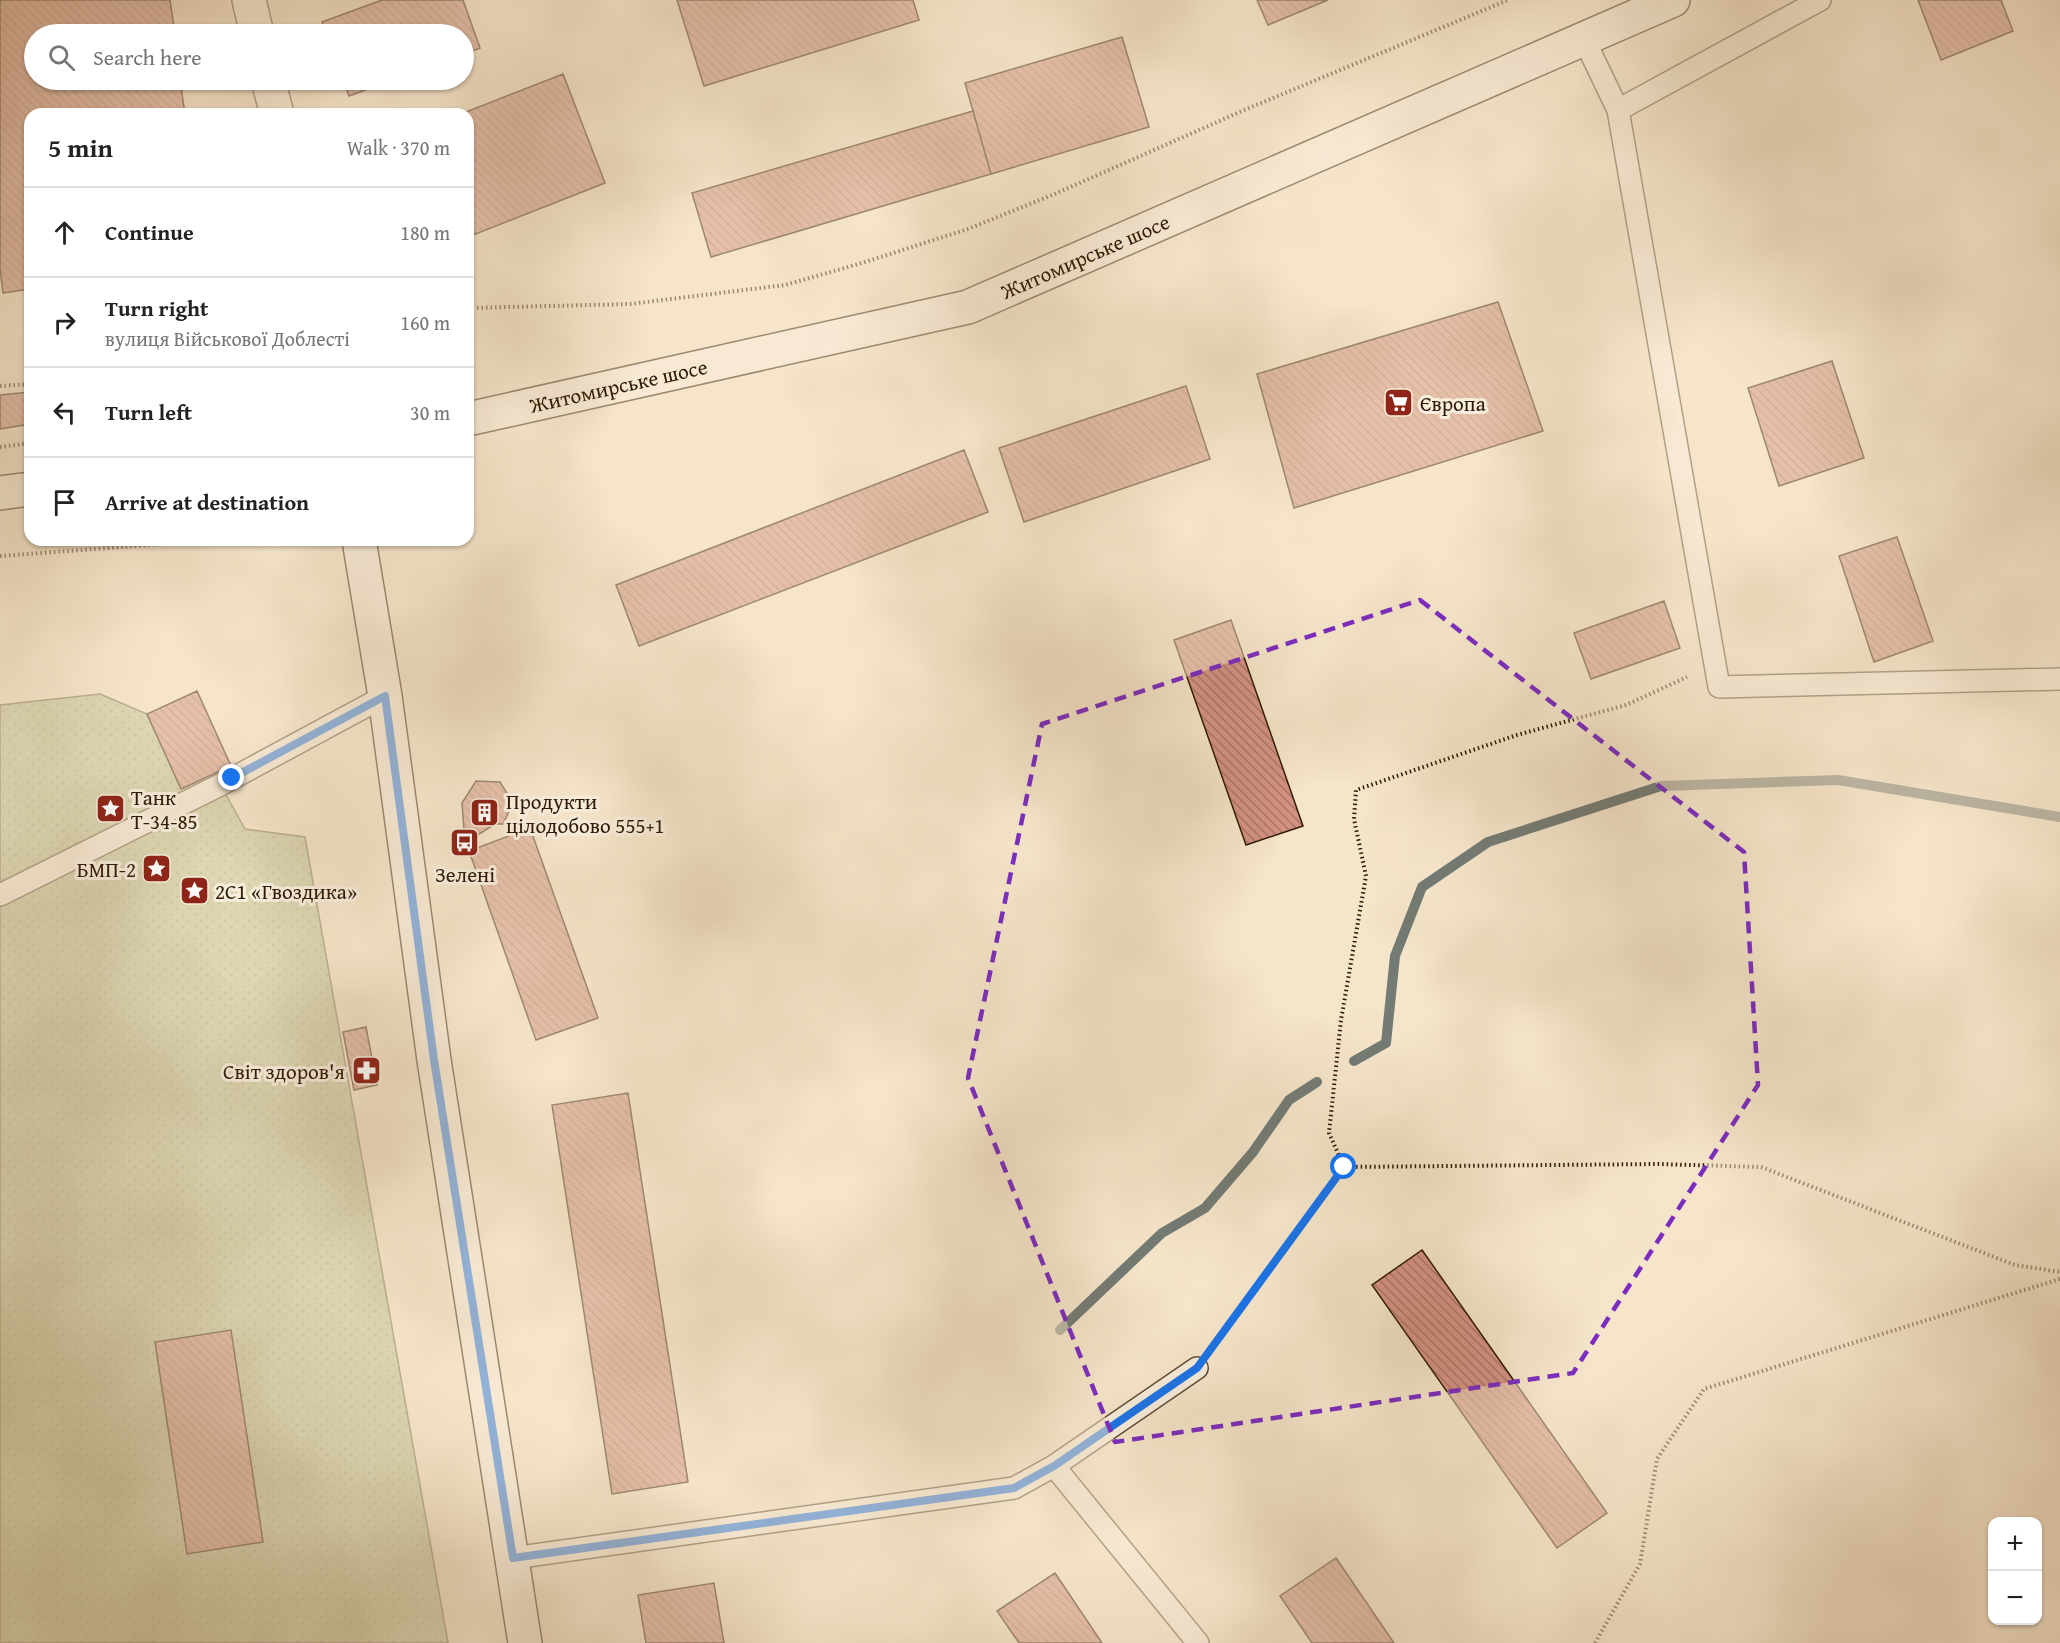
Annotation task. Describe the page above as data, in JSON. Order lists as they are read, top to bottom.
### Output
{
  "streets": {
    "main road": ["Житомирське шосе"]
  },
  "places": {
    "supermarket": ["Європа"],
    "place": ["Танк Т-34-85", "БМП-2", "2С1 «Гвоздика»"],
    "building": ["Продукти цілодобово 555+1"],
    "bus stop": ["Зелені"],
    "pharmacy": ["Світ здоров'я"]
  },
  "page": {
    "search": "Search here",
    "heading": ["5 min", "Walk · 370 m"],
    "list": [
      ["Continue", "180 m"],
      ["Turn right", "вулиця Військової Доблесті", "160 m"],
      ["Turn left", "30 m"],
      "Arrive at destination"
    ],
    "map_buttons": ["+", "−"]
  }
}
